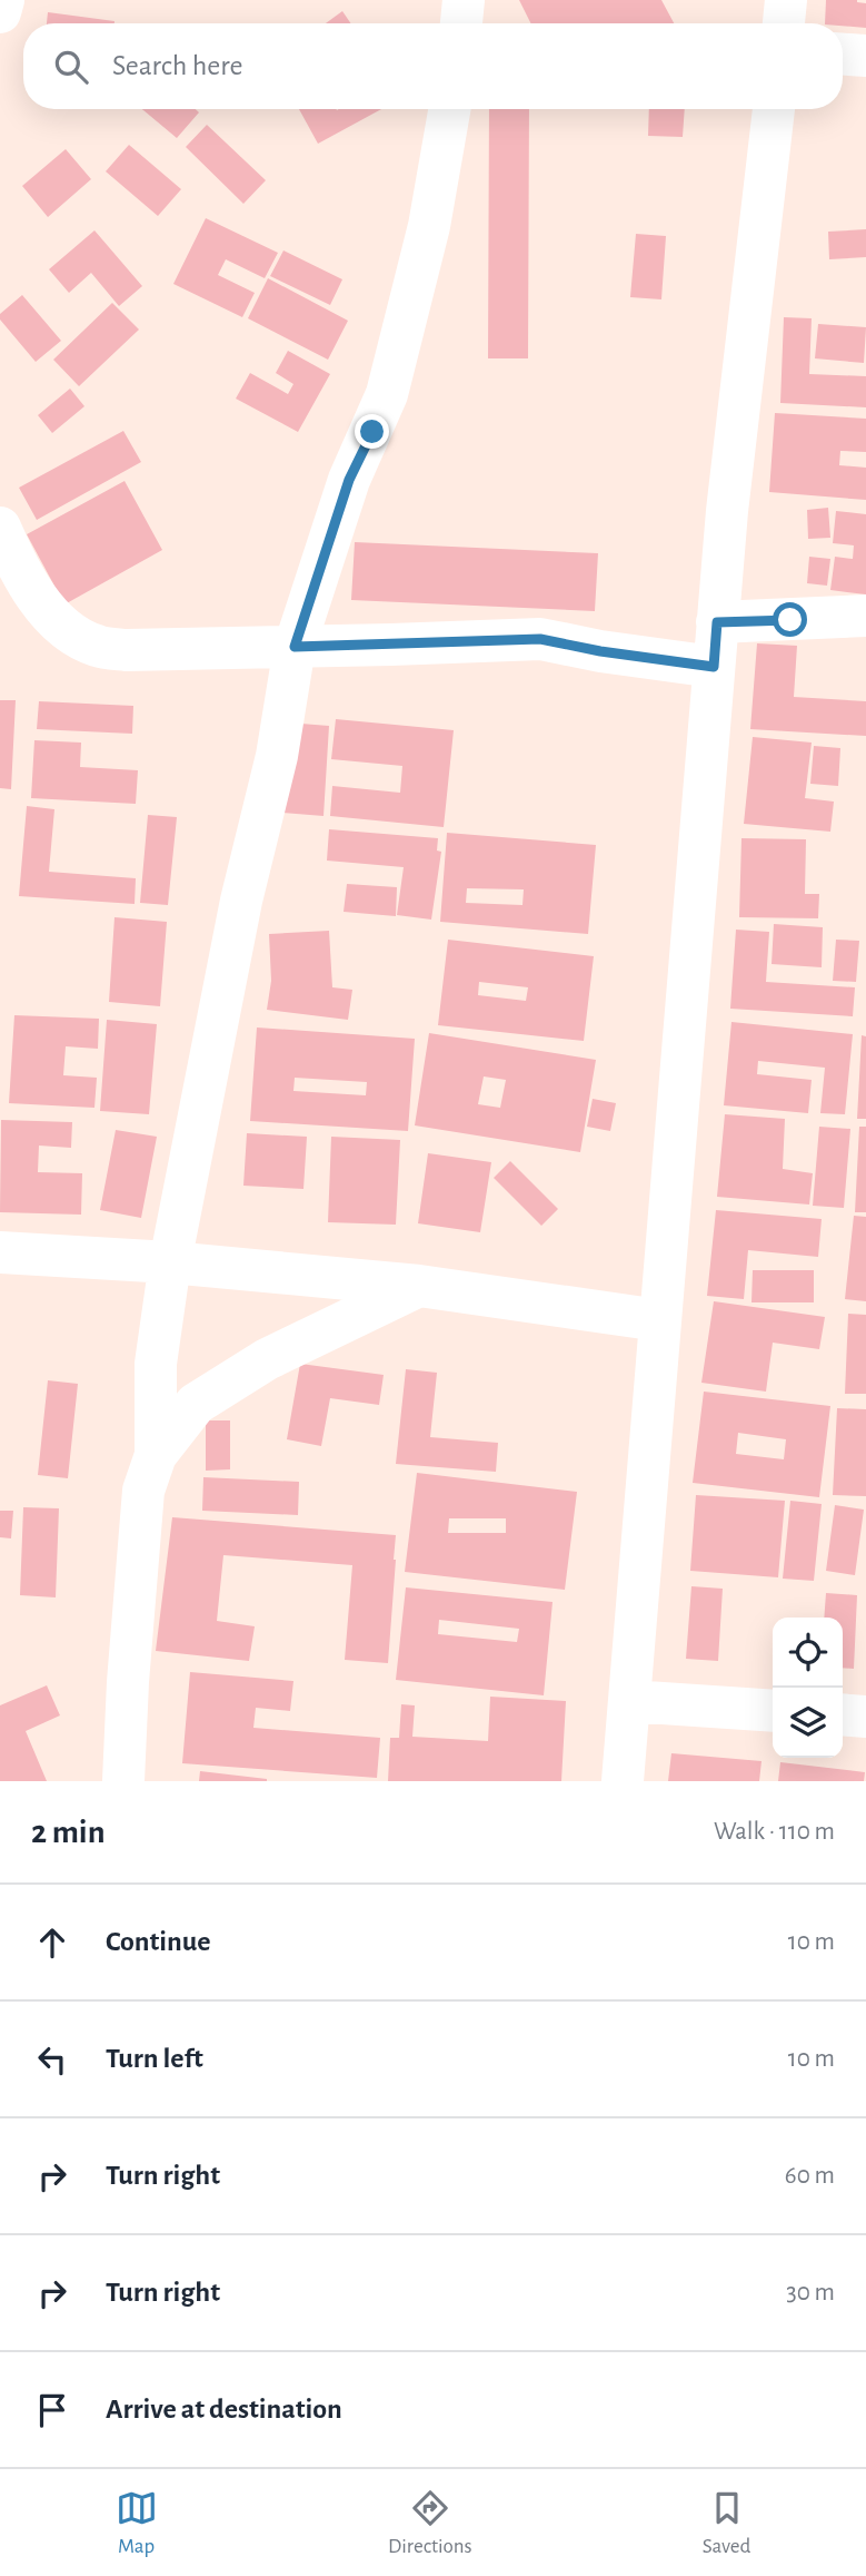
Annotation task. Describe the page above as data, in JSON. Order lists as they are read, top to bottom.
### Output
{
  "page": {
    "search": "Search here",
    "heading": ["2 min", "Walk · 110 m"],
    "list": [
      ["Continue", "10 m"],
      ["Turn left", "10 m"],
      ["Turn right", "60 m"],
      ["Turn right", "30 m"],
      "Arrive at destination"
    ],
    "nav": ["Map", "Directions", "Saved"]
  }
}
